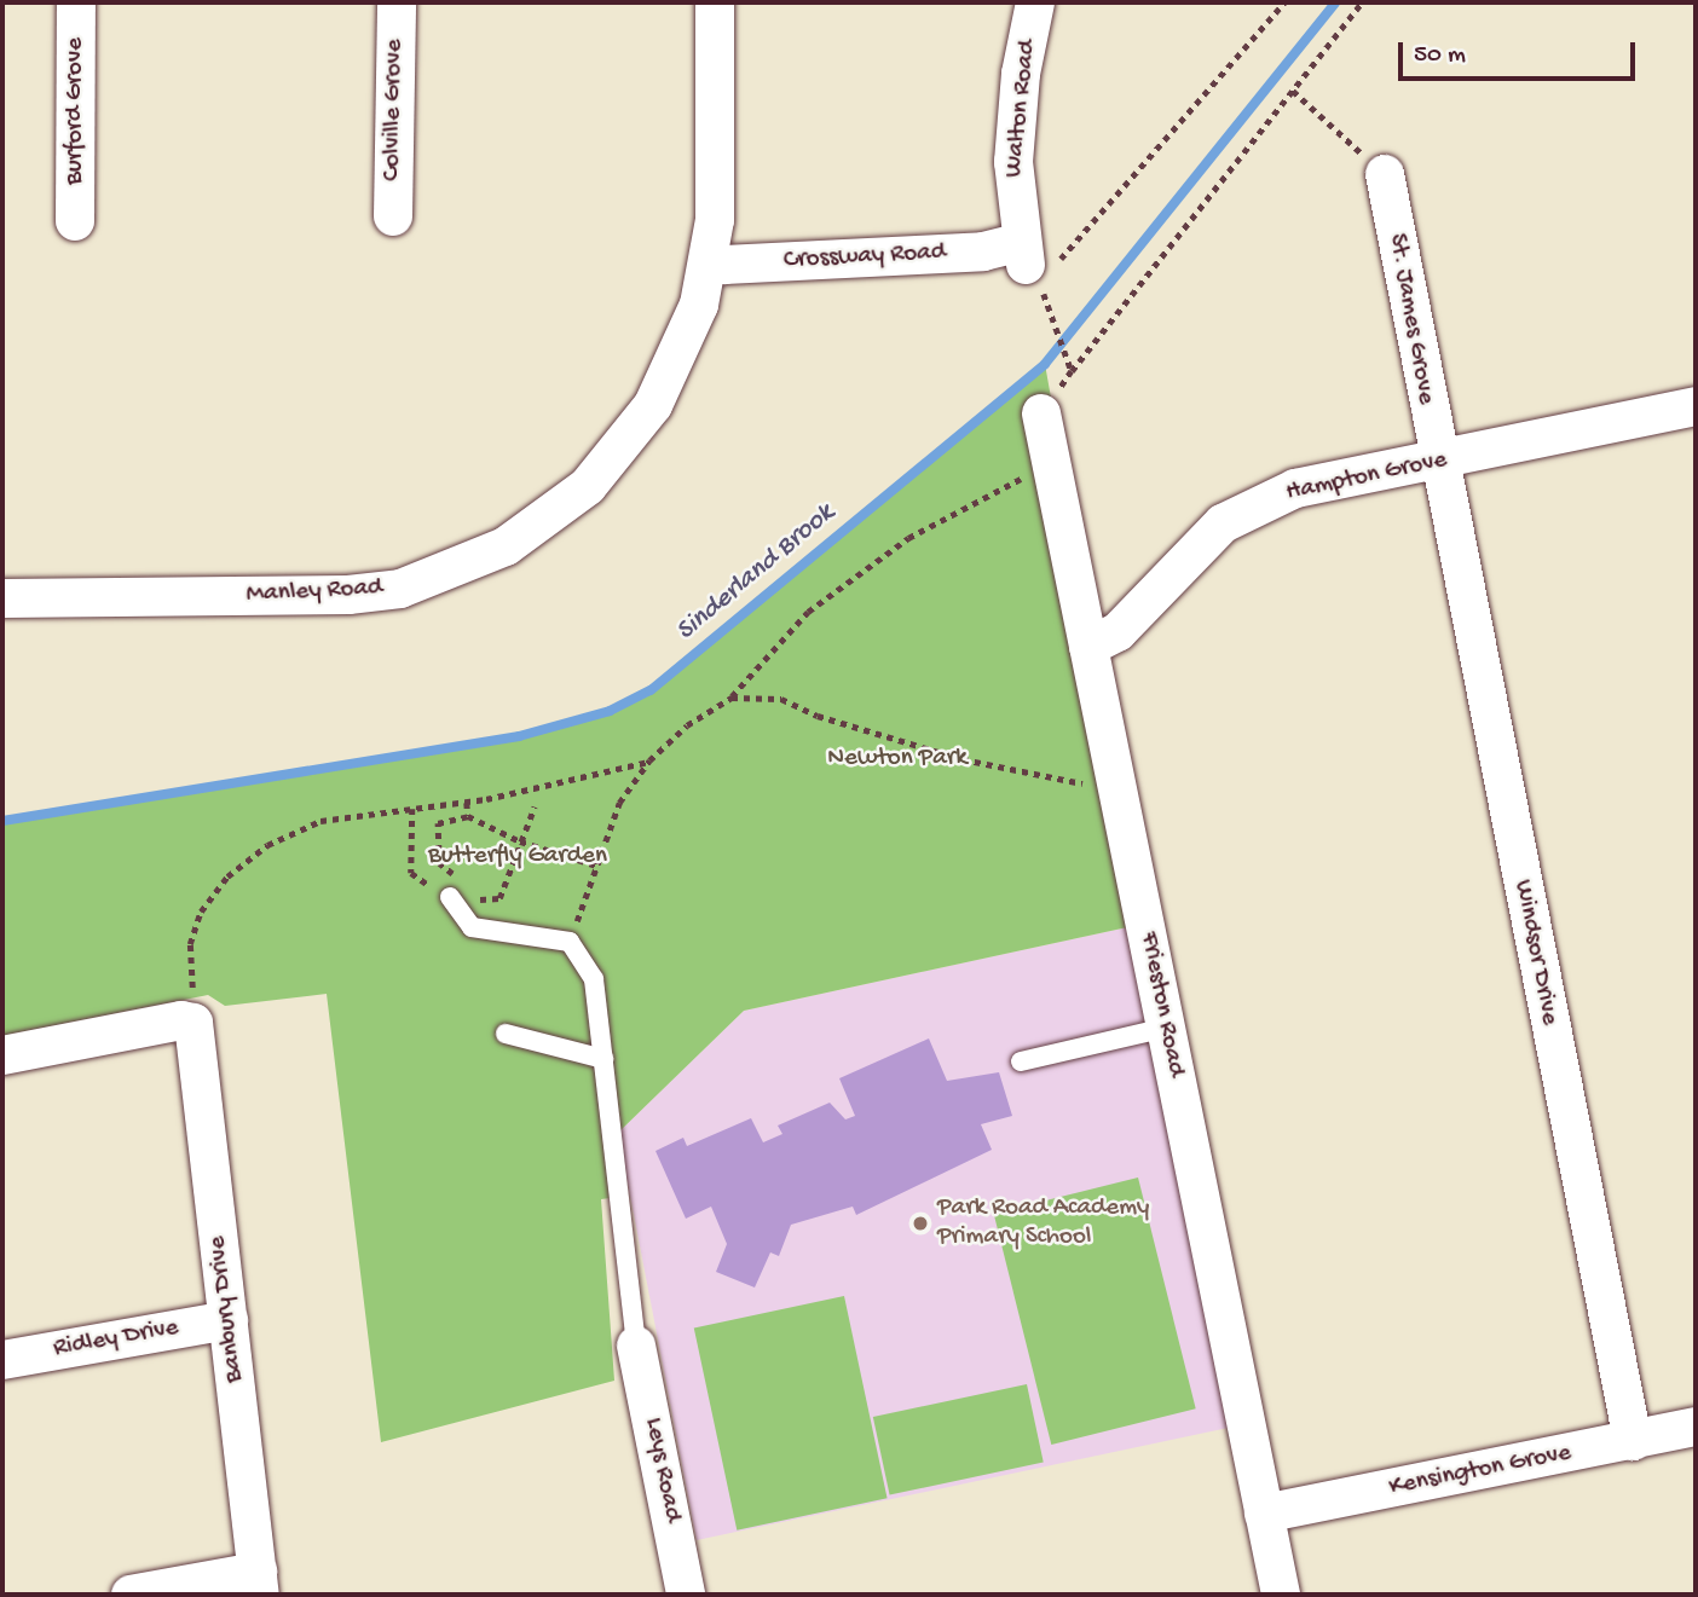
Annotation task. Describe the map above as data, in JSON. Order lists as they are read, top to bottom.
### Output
{
  "streets": {
    "street": [
      "Walton Road",
      "Colville Grove",
      "Burford Grove",
      "Crossway Road",
      "St. James Grove",
      "Hampton Grove",
      "Manley Road",
      "Windsor Drive",
      "Frieston Road",
      "Banbury Drive",
      "Ridley Drive",
      "Leys Road",
      "Kensington Grove"
    ]
  },
  "crossings": [
    ["Walton Road", "Crossway Road"],
    ["Crossway Road", "Manley Road"],
    ["St. James Grove", "Hampton Grove"],
    ["St. James Grove", "Windsor Drive"],
    ["Hampton Grove", "Windsor Drive"],
    ["Hampton Grove", "Frieston Road"],
    ["Windsor Drive", "Kensington Grove"],
    ["Frieston Road", "Kensington Grove"],
    ["Banbury Drive", "Ridley Drive"]
  ],
  "water": ["Sinderland Brook"],
  "parks": ["Newton Park", "Butterfly Garden"],
  "places": ["Park Road Academy Primary School"],
  "scale_bar": "50 m"
}
